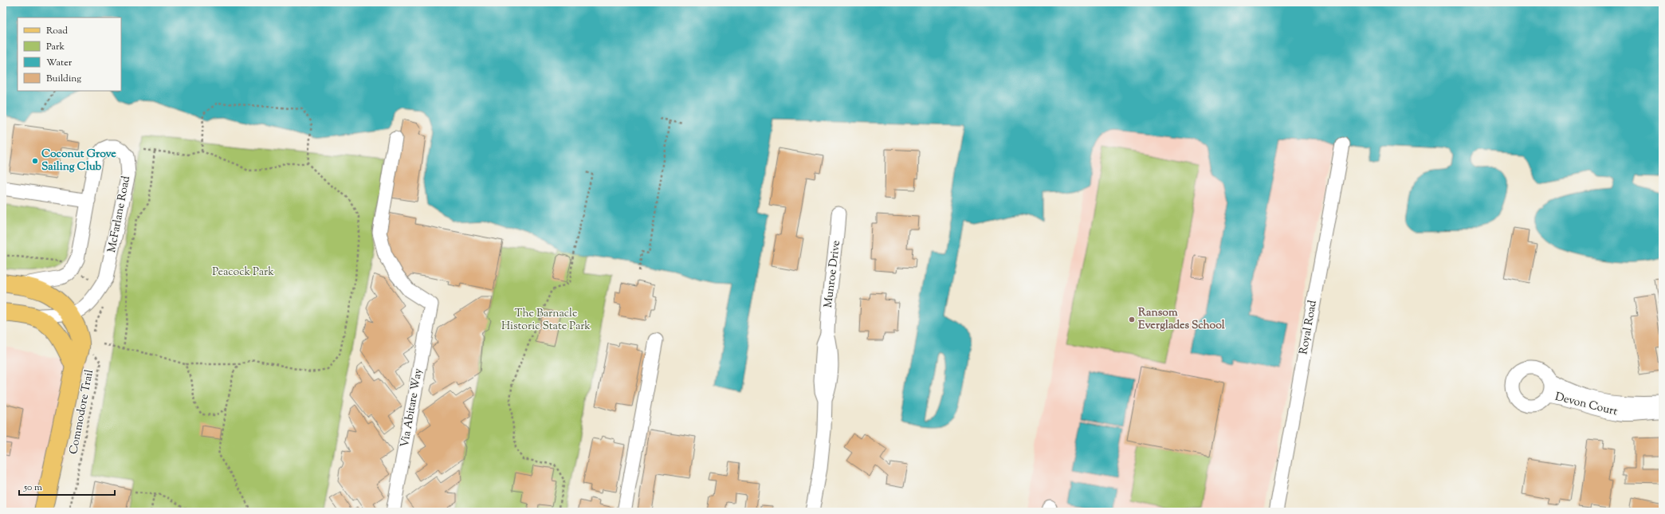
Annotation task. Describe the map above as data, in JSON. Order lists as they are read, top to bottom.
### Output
{
  "streets": {
    "street": [
      "McFarlane Road",
      "Munroe Drive",
      "Royal Road",
      "Devon Court",
      "Via Abitare Way"
    ],
    "path": ["Commodore Trail"]
  },
  "parks": ["Peacock Park", "The Barnacle Historic State Park"],
  "places": ["Coconut Grove Sailing Club", "Ransom Everglades School"],
  "legend": [
    "Road",
    "Park",
    "Water",
    "Building"
  ],
  "scale_bar": "50 m"
}
